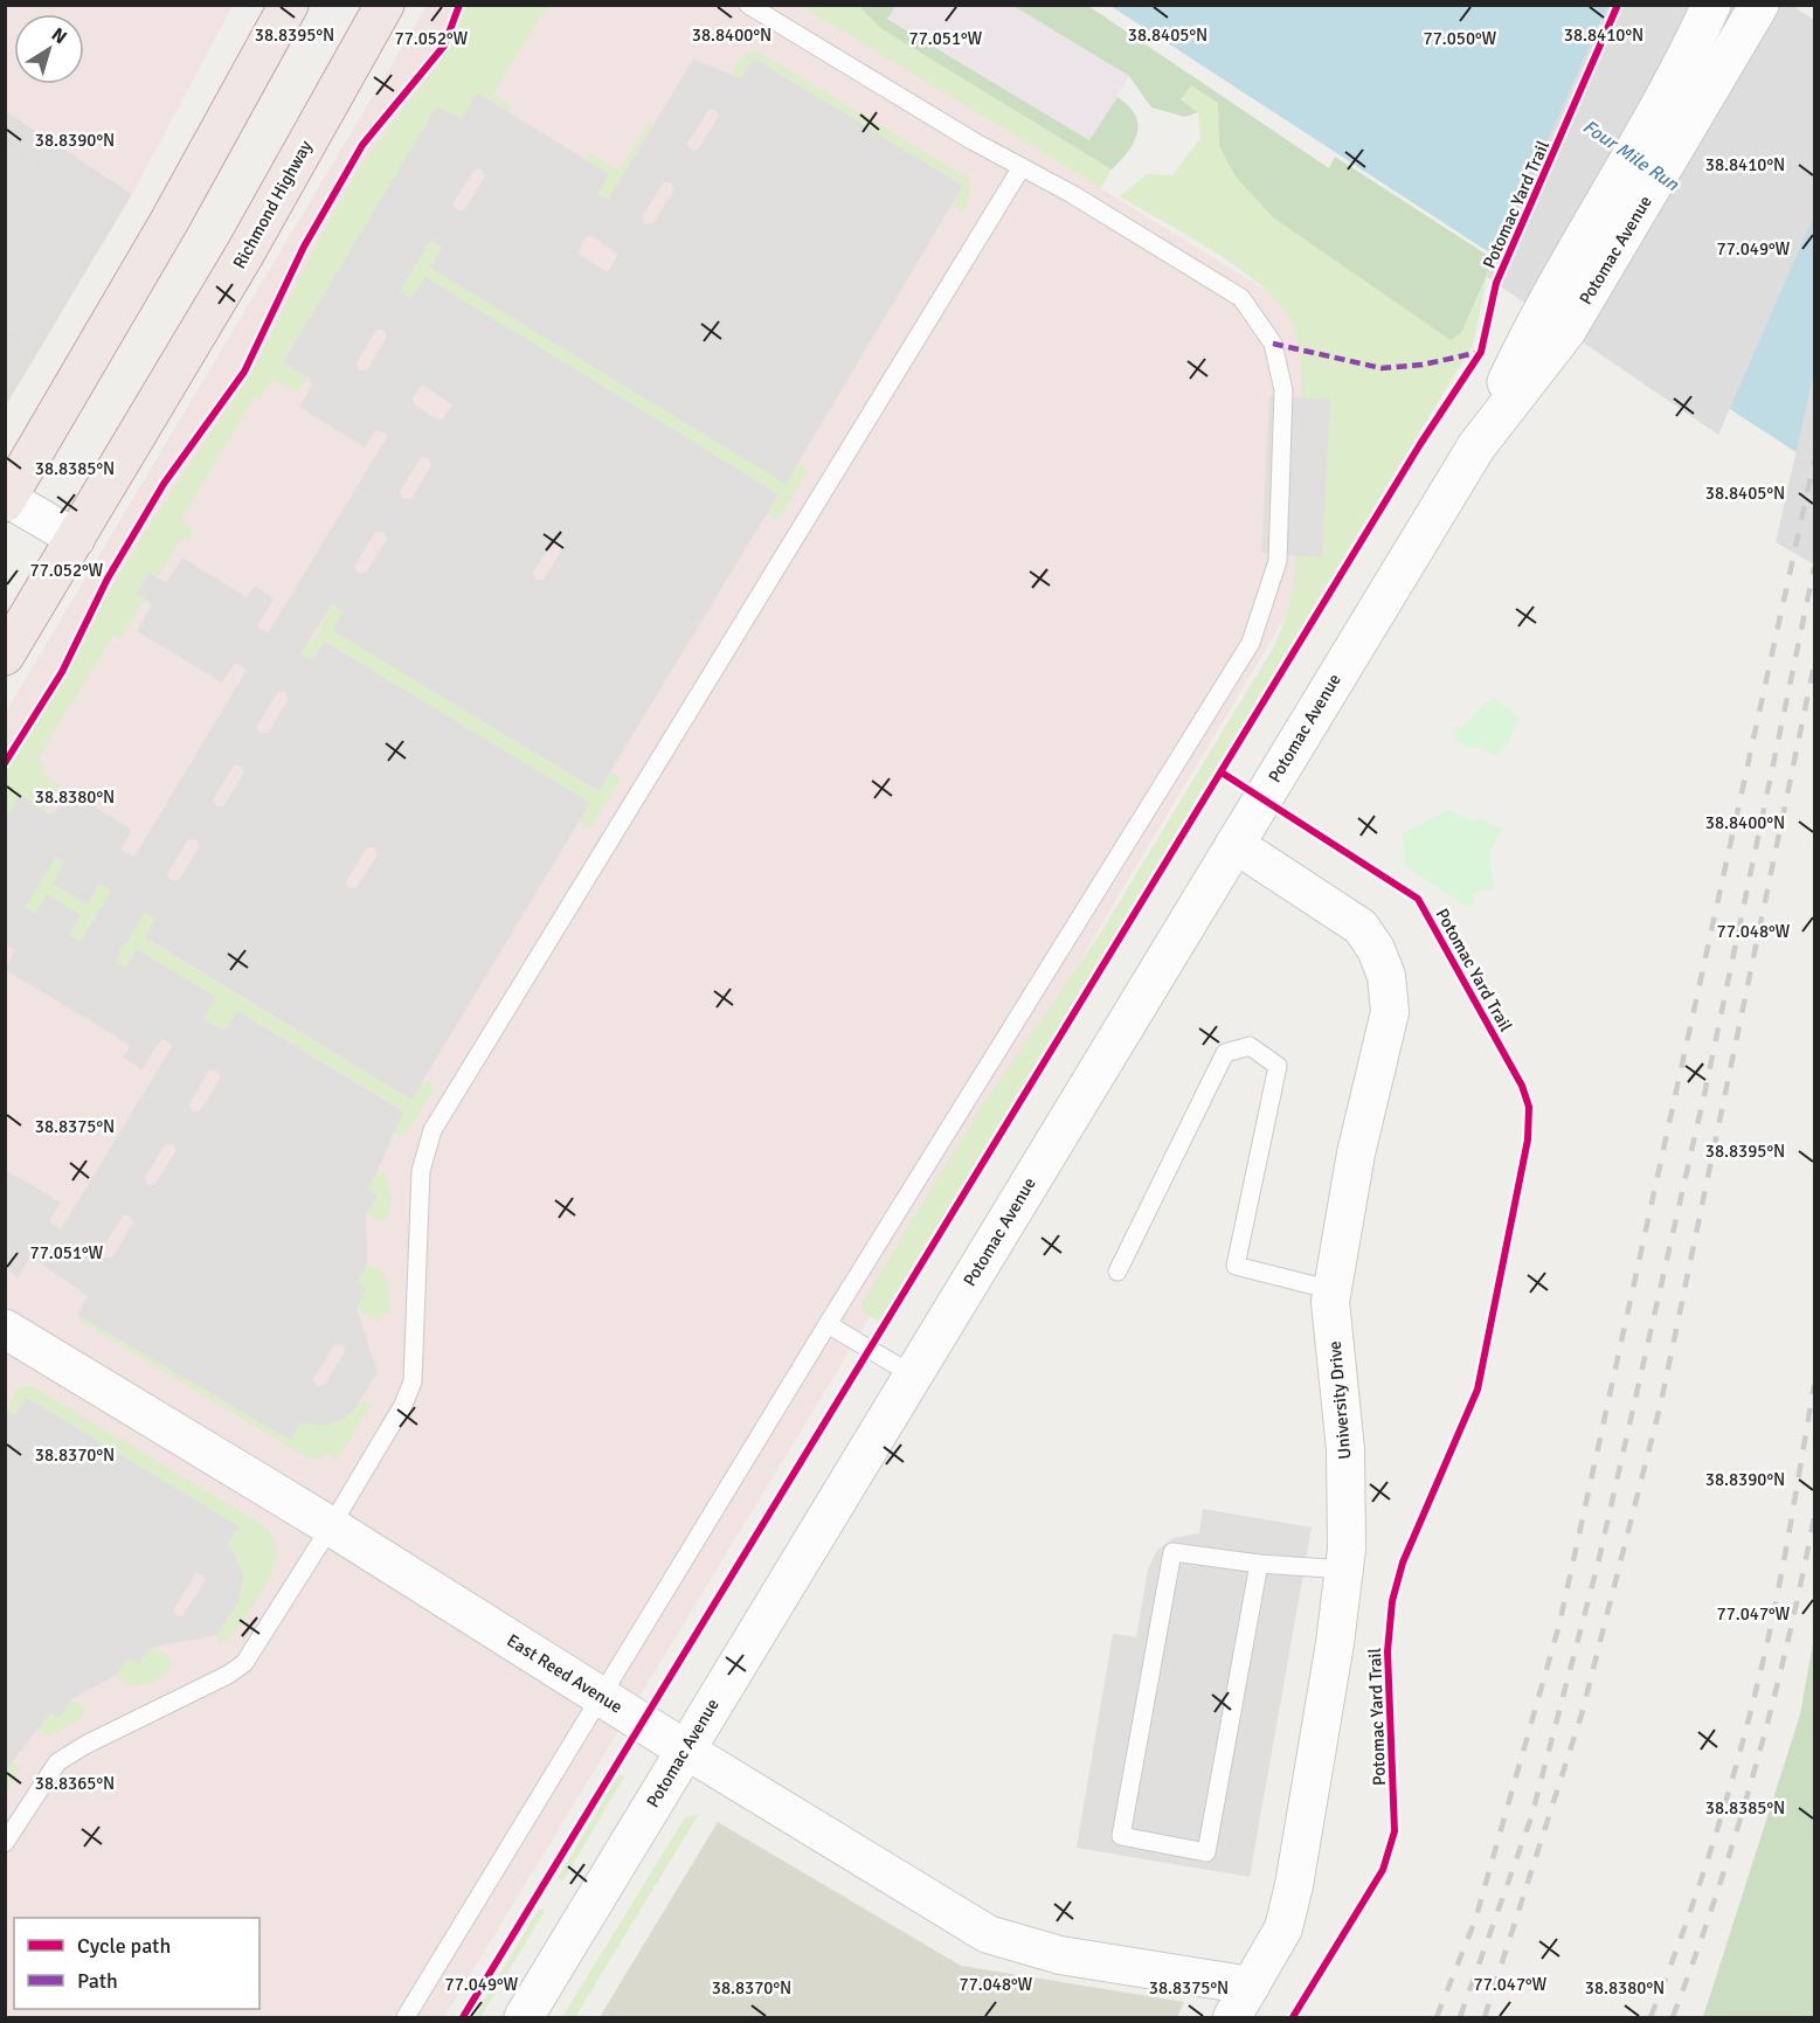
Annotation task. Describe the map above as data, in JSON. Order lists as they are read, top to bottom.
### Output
{
  "streets": {
    "highway": ["Richmond Highway"],
    "street": ["Potomac Avenue", "University Drive", "East Reed Avenue"],
    "cycle path": ["Potomac Yard Trail"]
  },
  "crossings": [
    ["Potomac Avenue", "University Drive"],
    ["Potomac Avenue", "East Reed Avenue"],
    ["University Drive", "East Reed Avenue"]
  ],
  "water": ["Four Mile Run"],
  "legend": ["Cycle path", "Path"],
  "north": "top right",
  "coordinates": [
    "38.8395°N",
    "38.8400°N",
    "38.8405°N",
    "38.8410°N",
    "77.052°W",
    "77.051°W",
    "77.050°W",
    "38.8390°N",
    "77.049°W",
    "38.8385°N",
    "38.8380°N",
    "77.048°W",
    "38.8375°N",
    "38.8370°N",
    "77.047°W",
    "38.8365°N"
  ]
}
